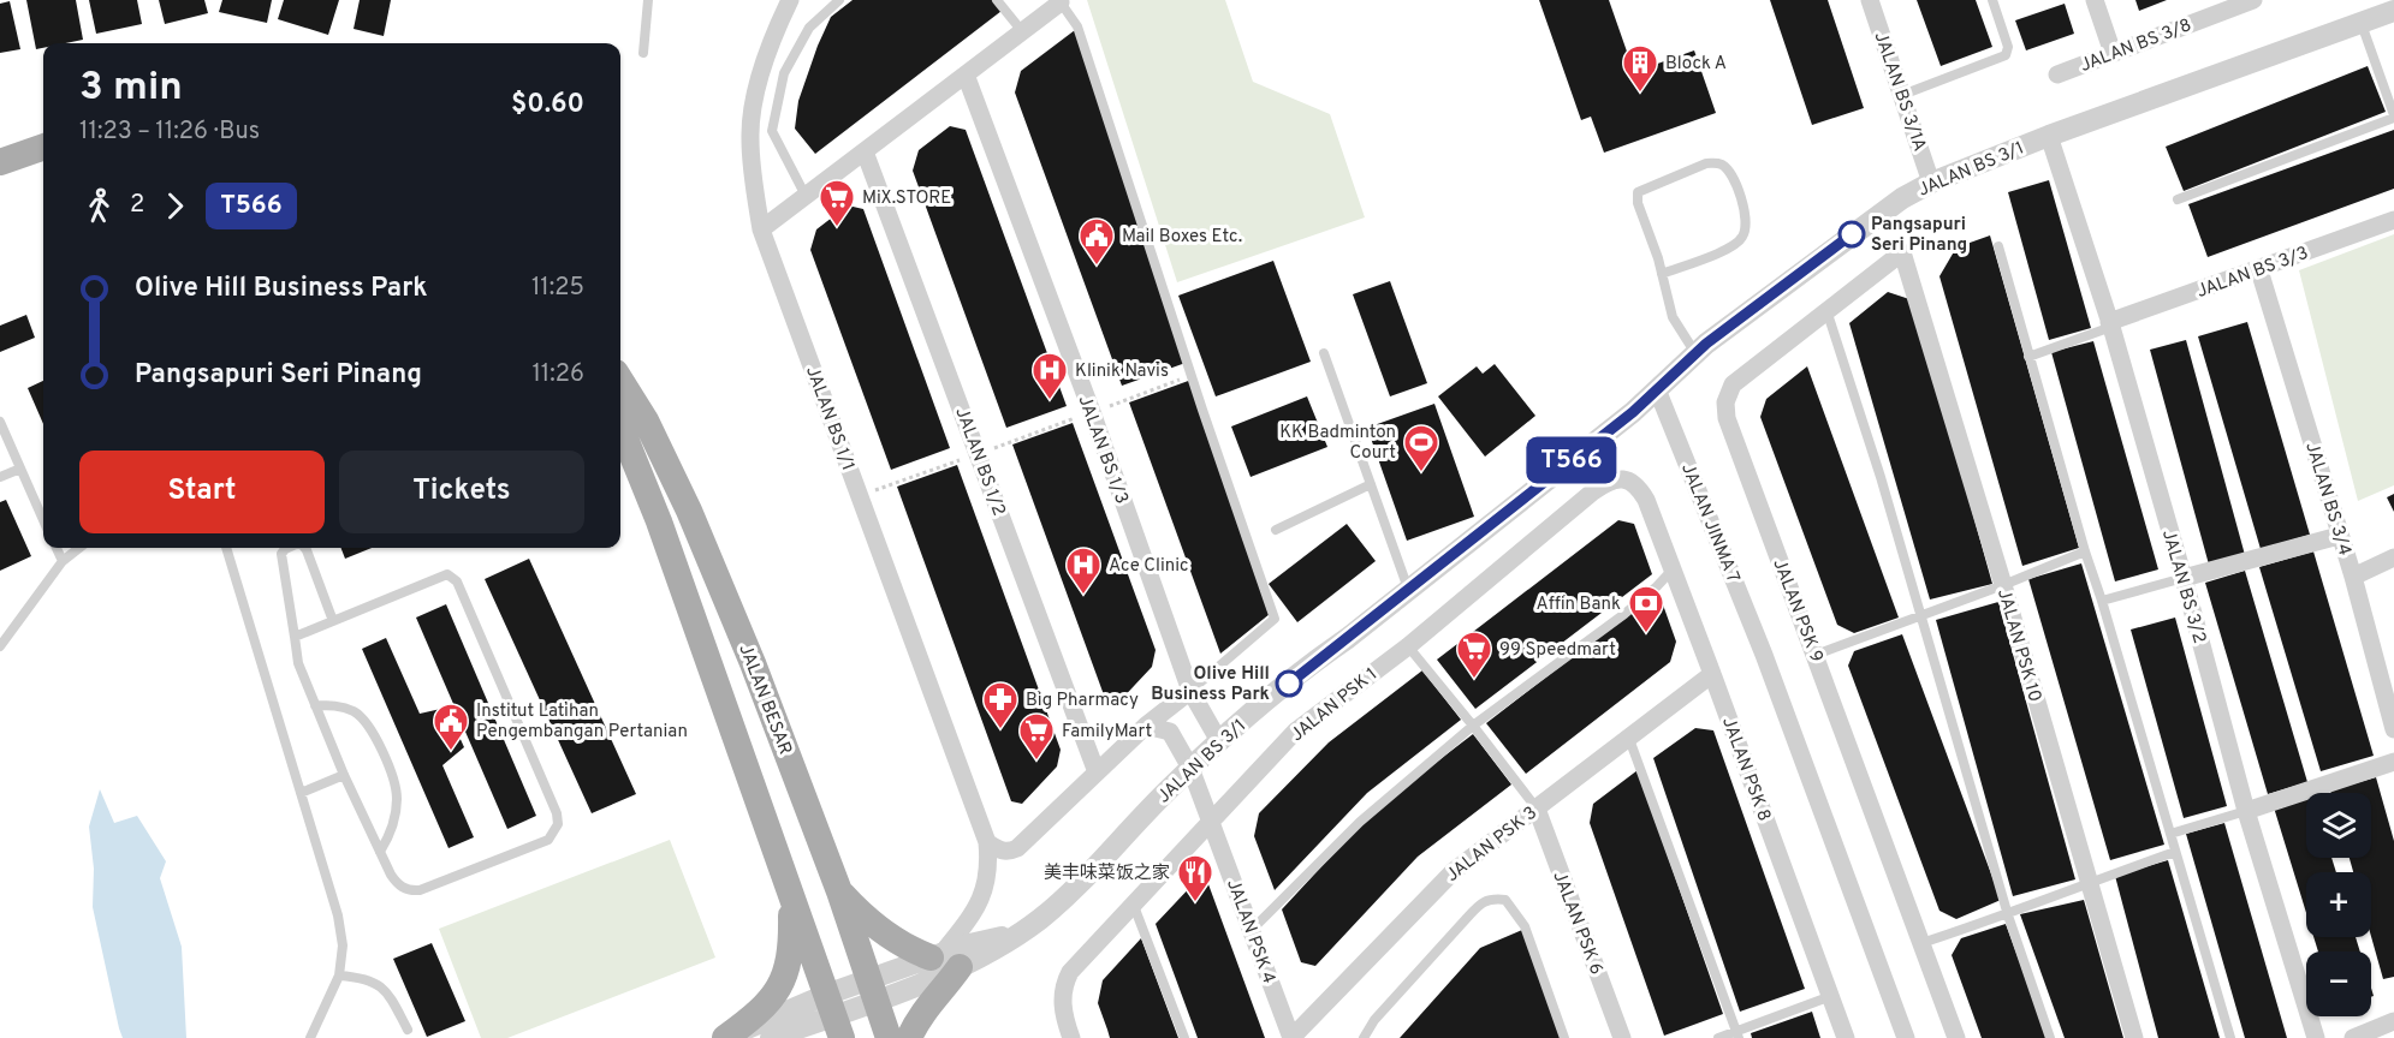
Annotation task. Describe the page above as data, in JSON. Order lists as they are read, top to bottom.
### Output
{
  "streets": {
    "main road": ["JALAN BESAR"],
    "street": [
      "JALAN BS 3/8",
      "JALAN BS 3/1A",
      "JALAN BS 3/1",
      "JALAN BS 3/3",
      "JALAN BS 1/1",
      "JALAN BS 1/3",
      "JALAN BS 1/2",
      "JALAN BS 3/4",
      "JALAN JINMA 7",
      "JALAN BS 3/2",
      "JALAN PSK 9",
      "JALAN PSK 10",
      "JALAN PSK 1",
      "JALAN PSK 8",
      "JALAN PSK 3",
      "JALAN PSK 6",
      "JALAN PSK 4"
    ]
  },
  "crossings": [
    ["JALAN BS 3/1A", "JALAN BS 3/1"],
    ["JALAN BS 3/1", "JALAN BS 1/1"],
    ["JALAN BS 3/1", "JALAN BS 1/3"],
    ["JALAN BS 3/1", "JALAN JINMA 7"],
    ["JALAN BS 3/1", "JALAN BS 3/2"],
    ["JALAN BS 3/1", "JALAN BESAR"],
    ["JALAN BS 3/1", "JALAN PSK 4"],
    ["JALAN BS 3/3", "JALAN BS 3/4"],
    ["JALAN BS 3/3", "JALAN BS 3/2"],
    ["JALAN PSK 9", "JALAN PSK 10"],
    ["JALAN PSK 1", "JALAN PSK 8"],
    ["JALAN PSK 1", "JALAN PSK 4"],
    ["JALAN PSK 8", "JALAN PSK 3"],
    ["JALAN PSK 3", "JALAN PSK 6"],
    ["JALAN PSK 3", "JALAN PSK 4"]
  ],
  "places": {
    "building": ["Block A"],
    "supermarket": ["MiX.STORE", "99 Speedmart", "FamilyMart"],
    "other": ["Pangsapuri Seri Pinang", "Olive Hill Business Park"],
    "public building": ["Mail Boxes Etc.", "Institut Latihan Pengembangan Pertanian"],
    "hospital": ["Klinik Navis", "Ace Clinic"],
    "sports": ["KK Badminton Court"],
    "bank": ["Affin Bank"],
    "pharmacy": ["Big Pharmacy"],
    "restaurant": ["美丰味菜饭之家"]
  },
  "lines": ["bus line T566"],
  "page": {
    "on_map": "T566",
    "heading": ["3 min", "11:23 – 11:26 · Bus", "$0.60"],
    "legs": ["2", "T566"],
    "list": [
      {
        "name": "Olive Hill Business Park",
        "value": "11:25"
      },
      {
        "name": "Pangsapuri Seri Pinang",
        "value": "11:26"
      }
    ],
    "buttons": ["Start", "Tickets"],
    "map_buttons": ["+", "−"]
  }
}
